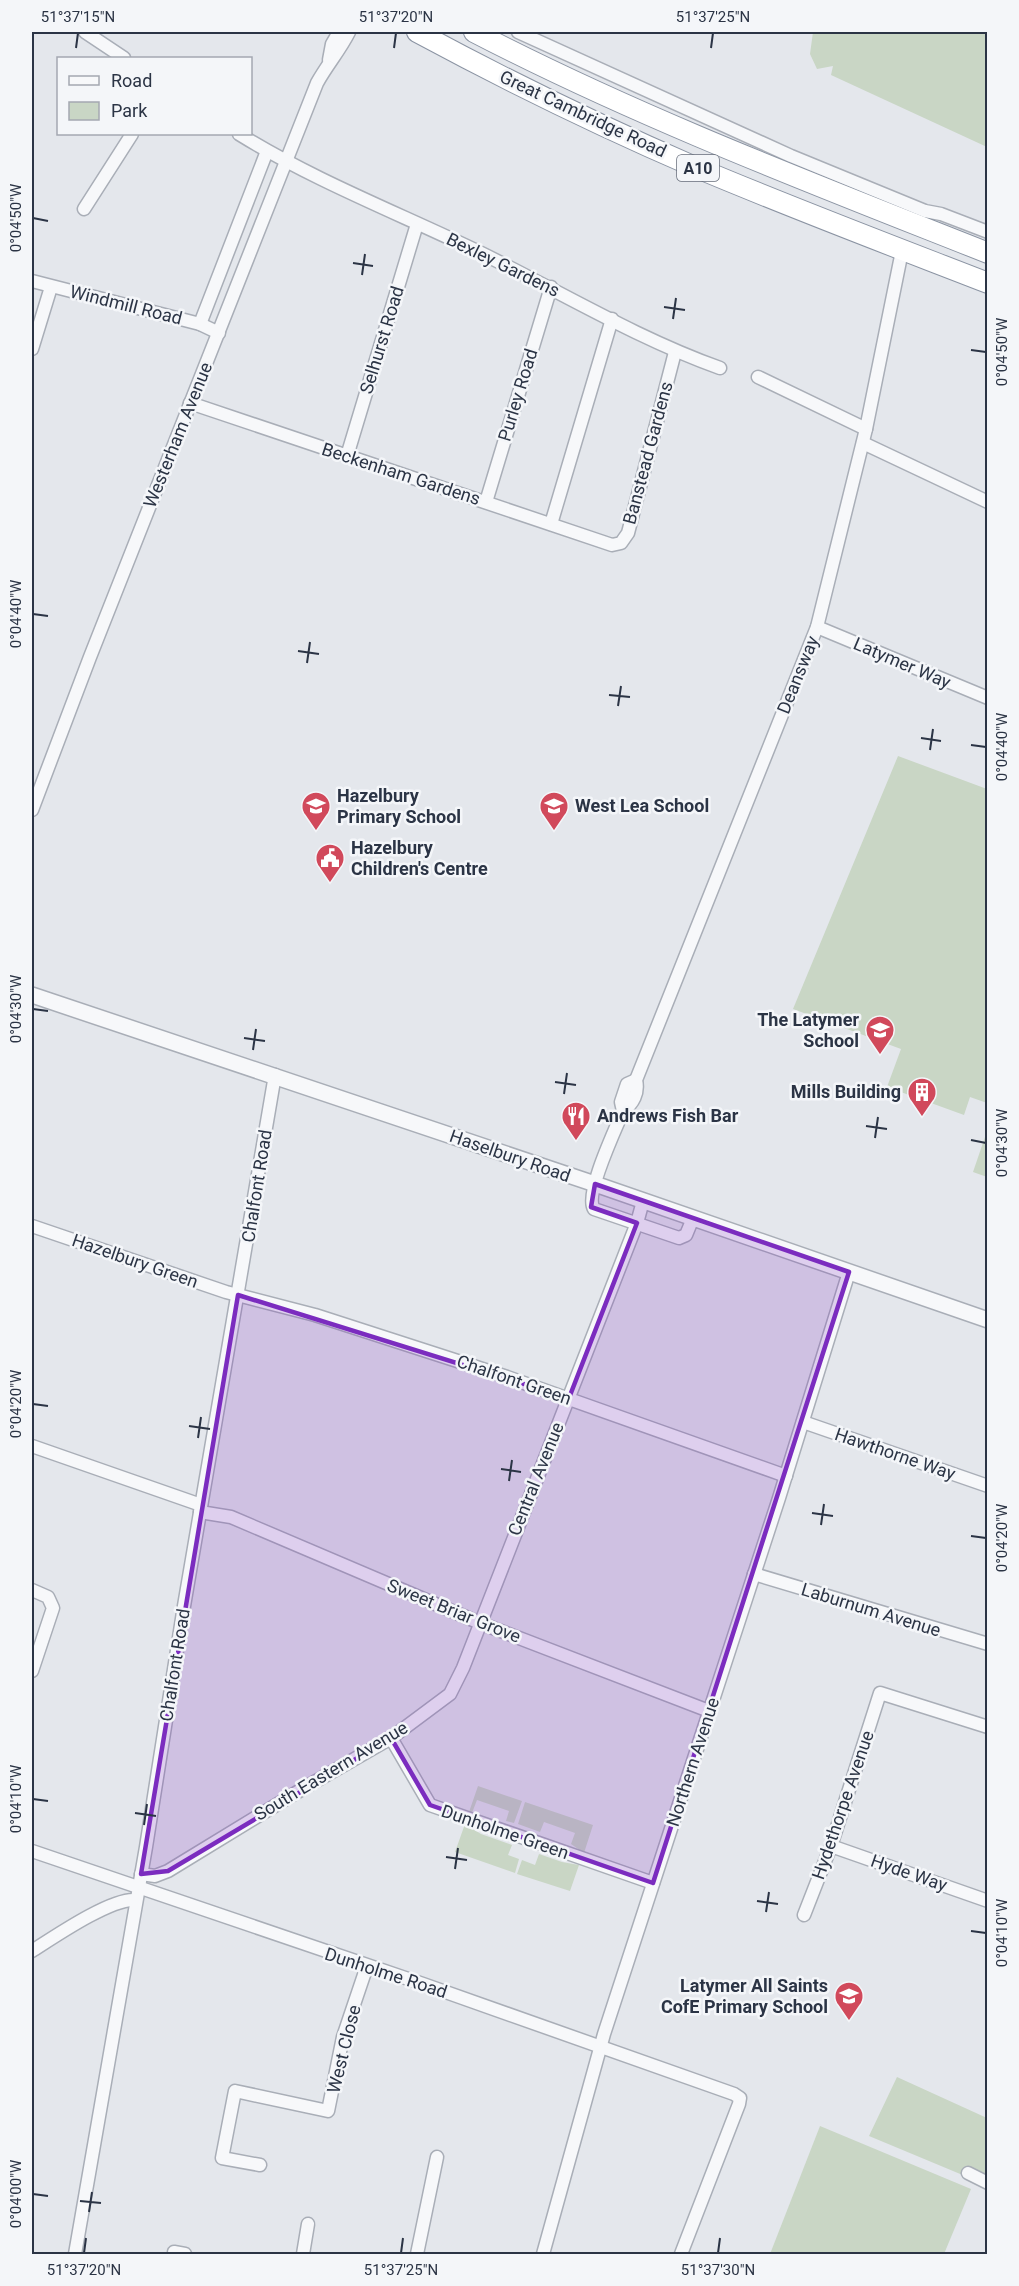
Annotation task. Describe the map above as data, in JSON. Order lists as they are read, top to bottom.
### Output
{
  "streets": {
    "highway": ["Great Cambridge Road", "A10"],
    "street": [
      "Bexley Gardens",
      "Windmill Road",
      "Selhurst Road",
      "Purley Road",
      "Westerham Avenue",
      "Banstead Gardens",
      "Beckenham Gardens",
      "Latymer Way",
      "Deansway",
      "Haselbury Road",
      "Chalfont Road",
      "Hazelbury Green",
      "Chalfont Green",
      "Hawthorne Way",
      "Central Avenue",
      "Laburnum Avenue",
      "Sweet Briar Grove",
      "Northern Avenue",
      "South Eastern Avenue",
      "Hydethorpe Avenue",
      "Dunholme Green",
      "Hyde Way",
      "Dunholme Road",
      "West Close"
    ]
  },
  "crossings": [
    ["Great Cambridge Road", "Deansway"],
    ["Bexley Gardens", "Selhurst Road"],
    ["Bexley Gardens", "Purley Road"],
    ["Bexley Gardens", "Westerham Avenue"],
    ["Bexley Gardens", "Banstead Gardens"],
    ["Windmill Road", "Westerham Avenue"],
    ["Selhurst Road", "Beckenham Gardens"],
    ["Purley Road", "Beckenham Gardens"],
    ["Westerham Avenue", "Beckenham Gardens"],
    ["Banstead Gardens", "Beckenham Gardens"],
    ["Latymer Way", "Deansway"],
    ["Deansway", "Haselbury Road"],
    ["Haselbury Road", "Chalfont Road"],
    ["Haselbury Road", "Central Avenue"],
    ["Haselbury Road", "Northern Avenue"],
    ["Chalfont Road", "Hazelbury Green"],
    ["Chalfont Road", "Chalfont Green"],
    ["Chalfont Road", "Sweet Briar Grove"],
    ["Chalfont Road", "South Eastern Avenue"],
    ["Chalfont Road", "Dunholme Road"],
    ["Hazelbury Green", "Chalfont Green"],
    ["Chalfont Green", "Central Avenue"],
    ["Chalfont Green", "Northern Avenue"],
    ["Hawthorne Way", "Northern Avenue"],
    ["Central Avenue", "Sweet Briar Grove"],
    ["Central Avenue", "South Eastern Avenue"],
    ["Laburnum Avenue", "Northern Avenue"],
    ["Sweet Briar Grove", "Northern Avenue"],
    ["Sweet Briar Grove", "South Eastern Avenue"],
    ["Northern Avenue", "Dunholme Green"],
    ["Northern Avenue", "Dunholme Road"],
    ["South Eastern Avenue", "Dunholme Green"],
    ["Hydethorpe Avenue", "Hyde Way"],
    ["Dunholme Road", "West Close"]
  ],
  "places": {
    "school or university": [
      "Hazelbury Primary School",
      "West Lea School",
      "The Latymer School",
      "Latymer All Saints CofE Primary School"
    ],
    "public building": ["Hazelbury Children's Centre"],
    "building": ["Mills Building"],
    "restaurant": ["Andrews Fish Bar"]
  },
  "legend": ["Road", "Park"],
  "coordinates": [
    "51°37'15\"N",
    "51°37'20\"N",
    "51°37'25\"N",
    "0°04'50\"W",
    "0°04'40\"W",
    "0°04'30\"W",
    "0°04'20\"W",
    "0°04'10\"W",
    "0°04'00\"W",
    "51°37'30\"N"
  ]
}
